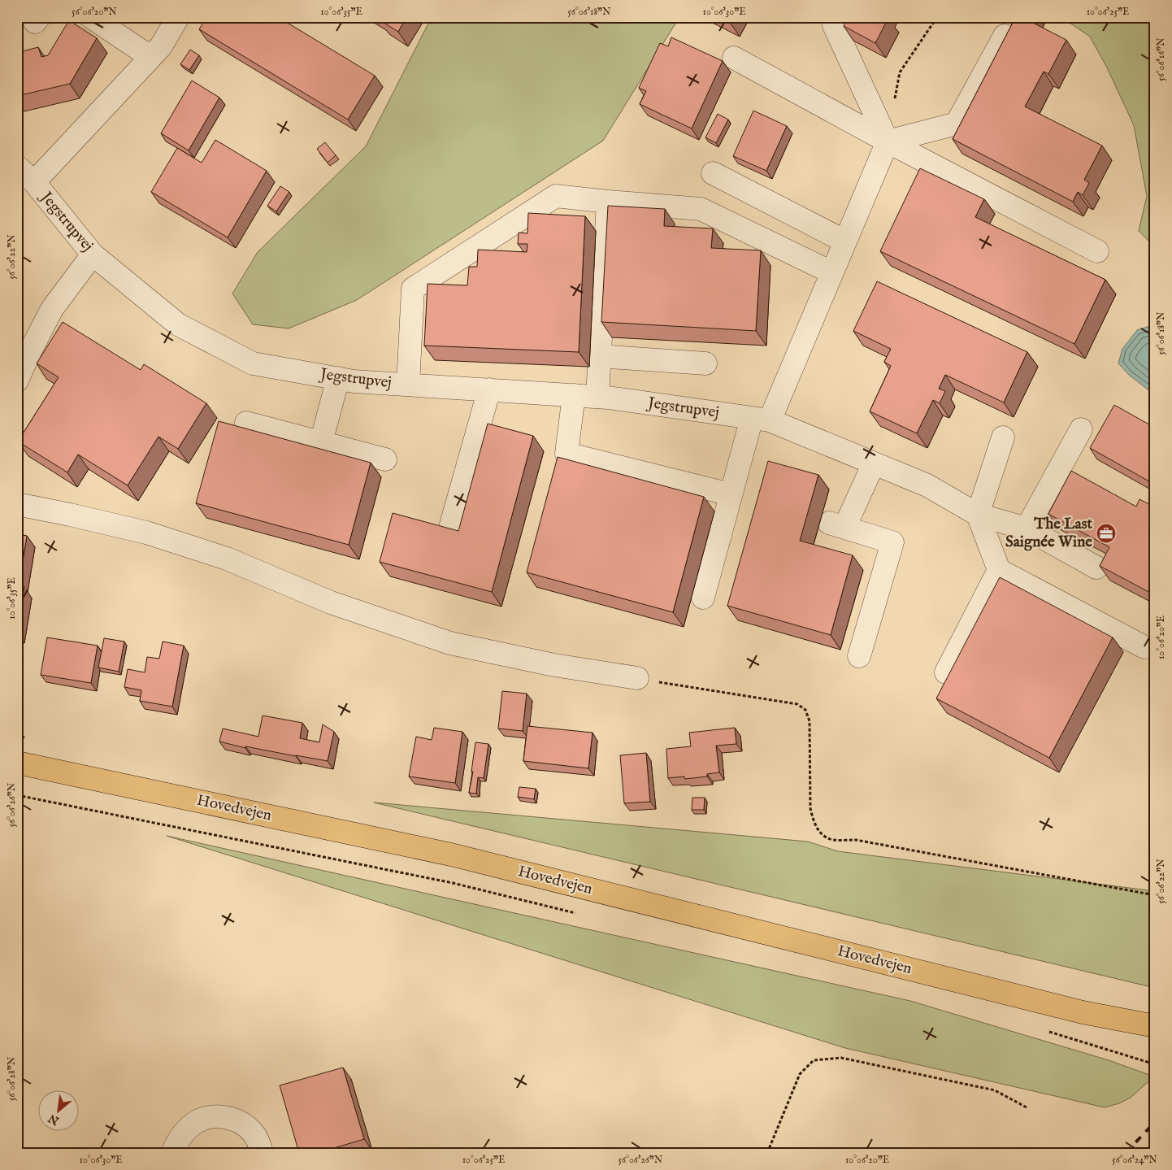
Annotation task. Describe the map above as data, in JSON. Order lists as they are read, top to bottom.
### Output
{
  "streets": {
    "main road": ["Hovedvejen"],
    "street": ["Jegstrupvej"]
  },
  "places": {
    "office": ["The Last Saignée Wine"]
  },
  "north": "bottom left",
  "coordinates": [
    "56°06'20\"N",
    "10°06'35\"E",
    "56°06'18\"N",
    "10°06'30\"E",
    "10°06'25\"E",
    "56°06'16\"N",
    "56°06'22\"N",
    "10°06'20\"E",
    "56°06'26\"N",
    "56°06'28\"N",
    "56°06'24\"N"
  ]
}
